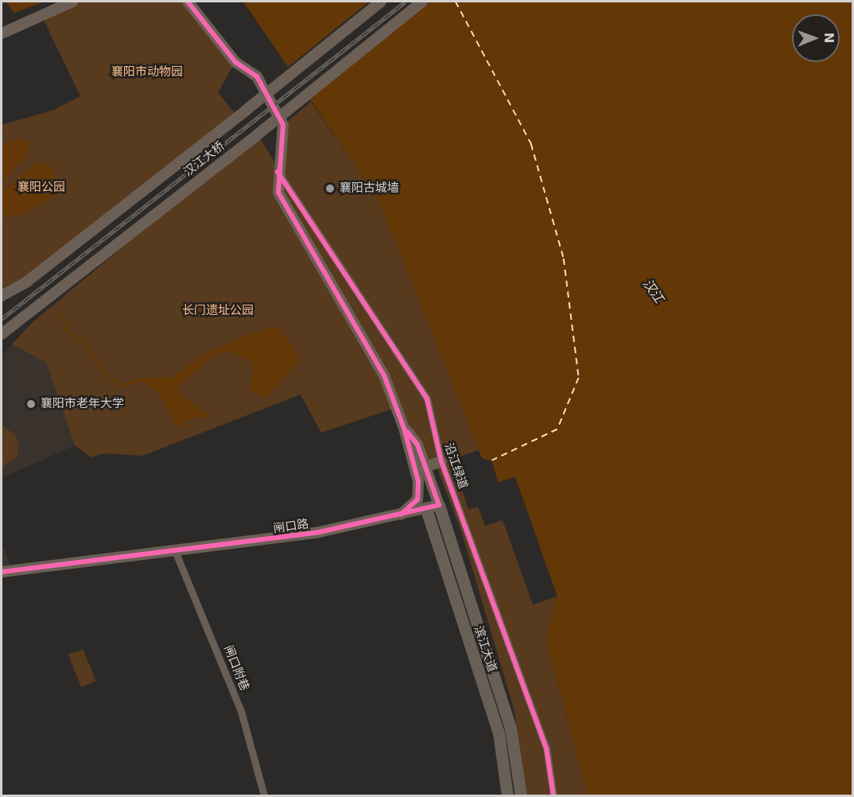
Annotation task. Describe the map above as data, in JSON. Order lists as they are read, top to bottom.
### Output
{
  "streets": {
    "main road": ["滨江大道"],
    "street": [
      "汉江大桥",
      "沿江绿道",
      "闸口路",
      "闸口附巷"
    ]
  },
  "crossings": [
    ["闸口路", "滨江大道"],
    ["闸口路", "闸口附巷"]
  ],
  "water": ["汉江"],
  "parks": ["襄阳市动物园", "襄阳公园", "长门遗址公园"],
  "places": ["襄阳古城墙", "襄阳市老年大学"],
  "north": "right"
}
